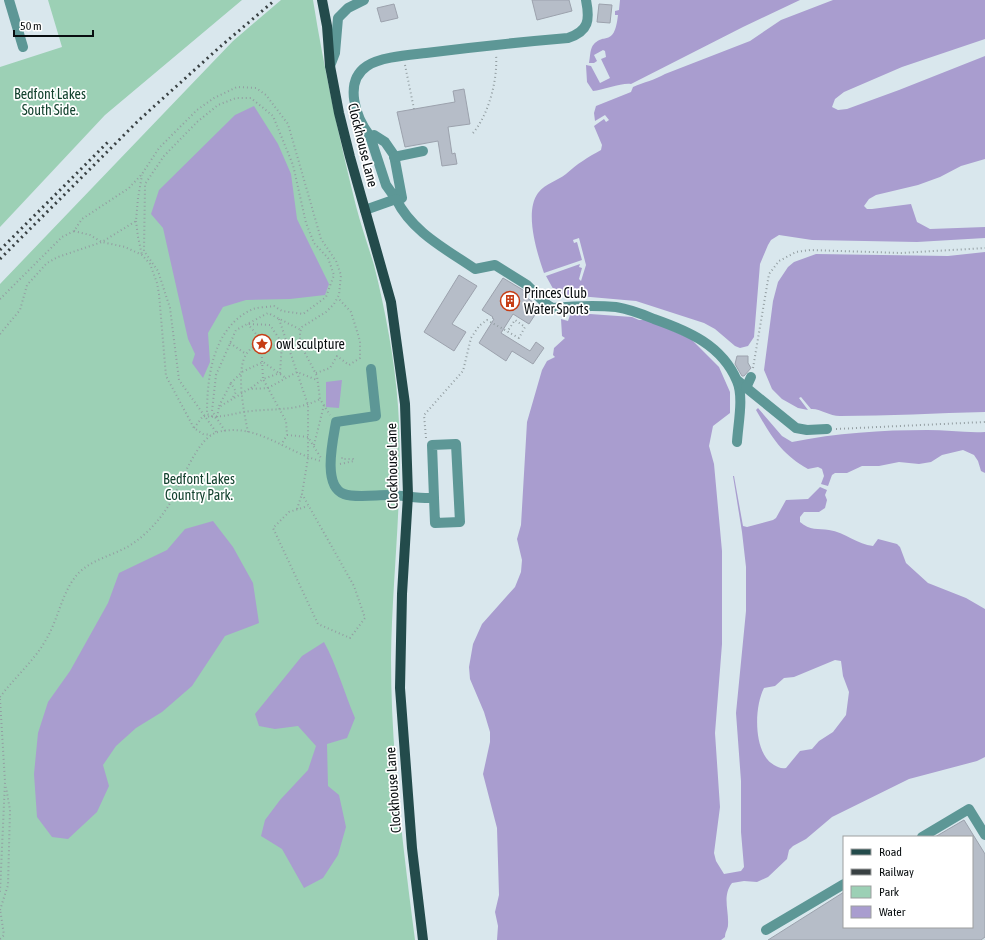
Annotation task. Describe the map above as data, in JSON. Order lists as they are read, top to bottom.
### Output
{
  "streets": {
    "main road": ["Clockhouse Lane"]
  },
  "parks": ["Bedfont Lakes South Side.", "Bedfont Lakes Country Park."],
  "places": {
    "building": ["Princes Club Water Sports"],
    "place": ["owl sculpture"]
  },
  "legend": [
    "Road",
    "Railway",
    "Park",
    "Water"
  ],
  "scale_bar": "50 m"
}
